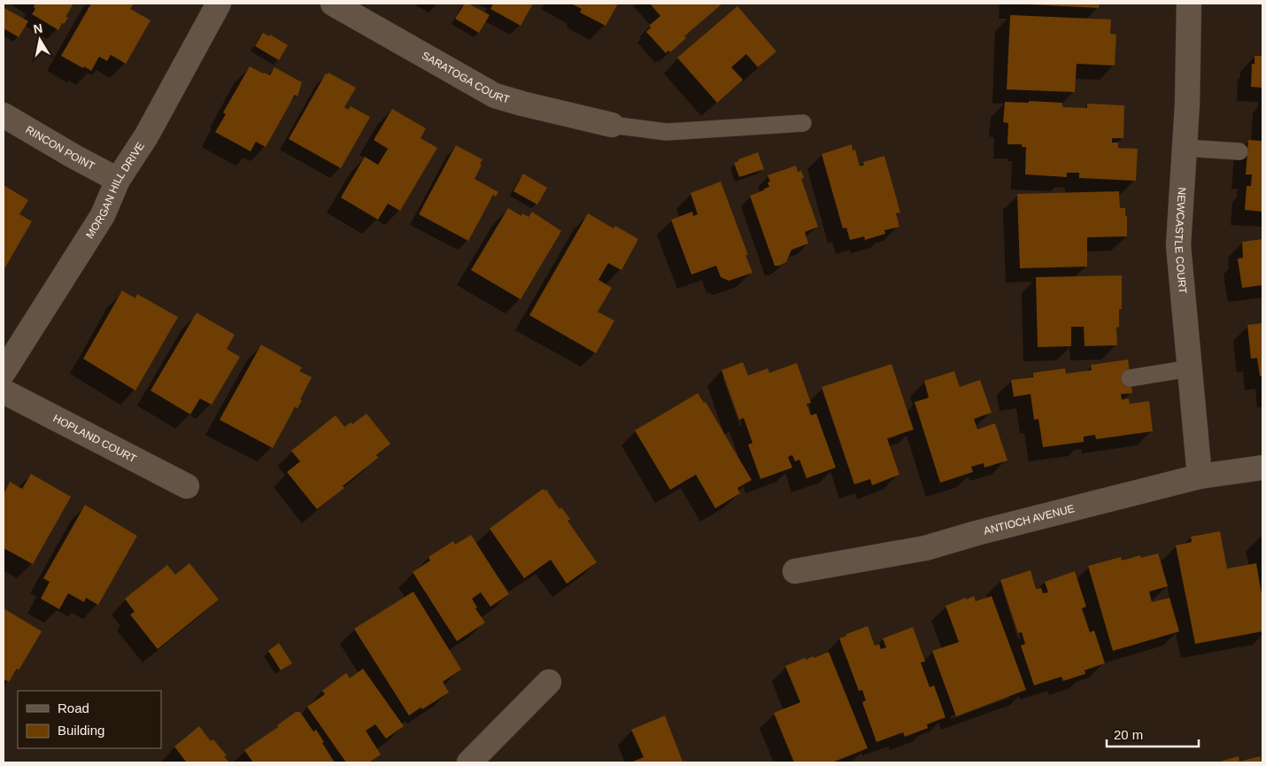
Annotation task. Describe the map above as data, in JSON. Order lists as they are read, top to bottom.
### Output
{
  "streets": {
    "street": [
      "SARATOGA COURT",
      "RINCON POINT",
      "MORGAN HILL DRIVE",
      "NEWCASTLE COURT",
      "HOPLAND COURT",
      "ANTIOCH AVENUE"
    ]
  },
  "crossings": [
    ["RINCON POINT", "MORGAN HILL DRIVE"],
    ["NEWCASTLE COURT", "ANTIOCH AVENUE"]
  ],
  "legend": ["Road", "Building"],
  "scale_bar": "20 m",
  "north": "top"
}
